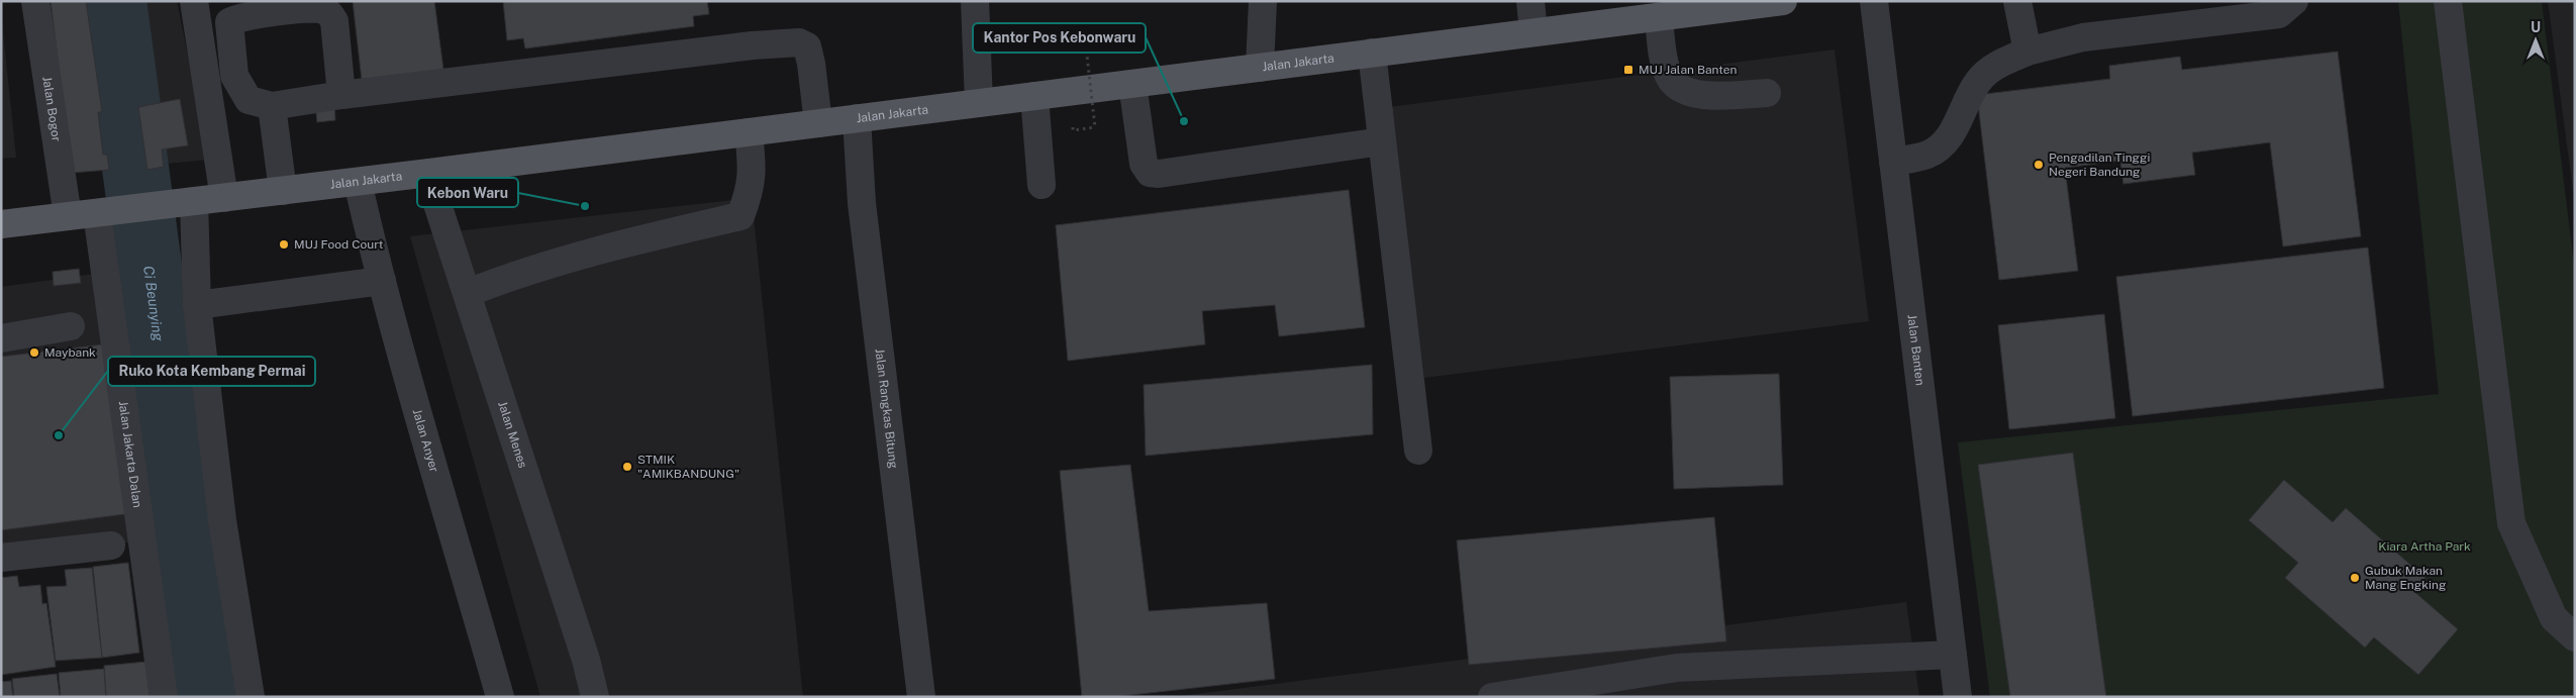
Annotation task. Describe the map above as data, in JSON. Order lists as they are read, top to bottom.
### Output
{
  "streets": {
    "main road": ["Jalan Jakarta"],
    "street": [
      "Jalan Bogor",
      "Jalan Banten",
      "Jalan Rangkas Bitung",
      "Jalan Menes",
      "Jalan Anyer",
      "Jalan Jakarta Dalan"
    ]
  },
  "crossings": [
    ["Jalan Jakarta", "Jalan Bogor"],
    ["Jalan Jakarta", "Jalan Rangkas Bitung"],
    ["Jalan Jakarta", "Jalan Menes"],
    ["Jalan Jakarta", "Jalan Anyer"],
    ["Jalan Jakarta", "Jalan Jakarta Dalan"]
  ],
  "water": ["Ci Beunying"],
  "parks": ["Kiara Artha Park"],
  "places": {
    "transit": ["MUJ Jalan Banten"],
    "other": [
      "Kantor Pos Kebonwaru",
      "Pengadilan Tinggi Negeri Bandung",
      "Kebon Waru",
      "MUJ Food Court",
      "Maybank",
      "Ruko Kota Kembang Permai",
      "STMIK \"AMIKBANDUNG\"",
      "Gubuk Makan Mang Engking"
    ]
  },
  "north": "top"
}
